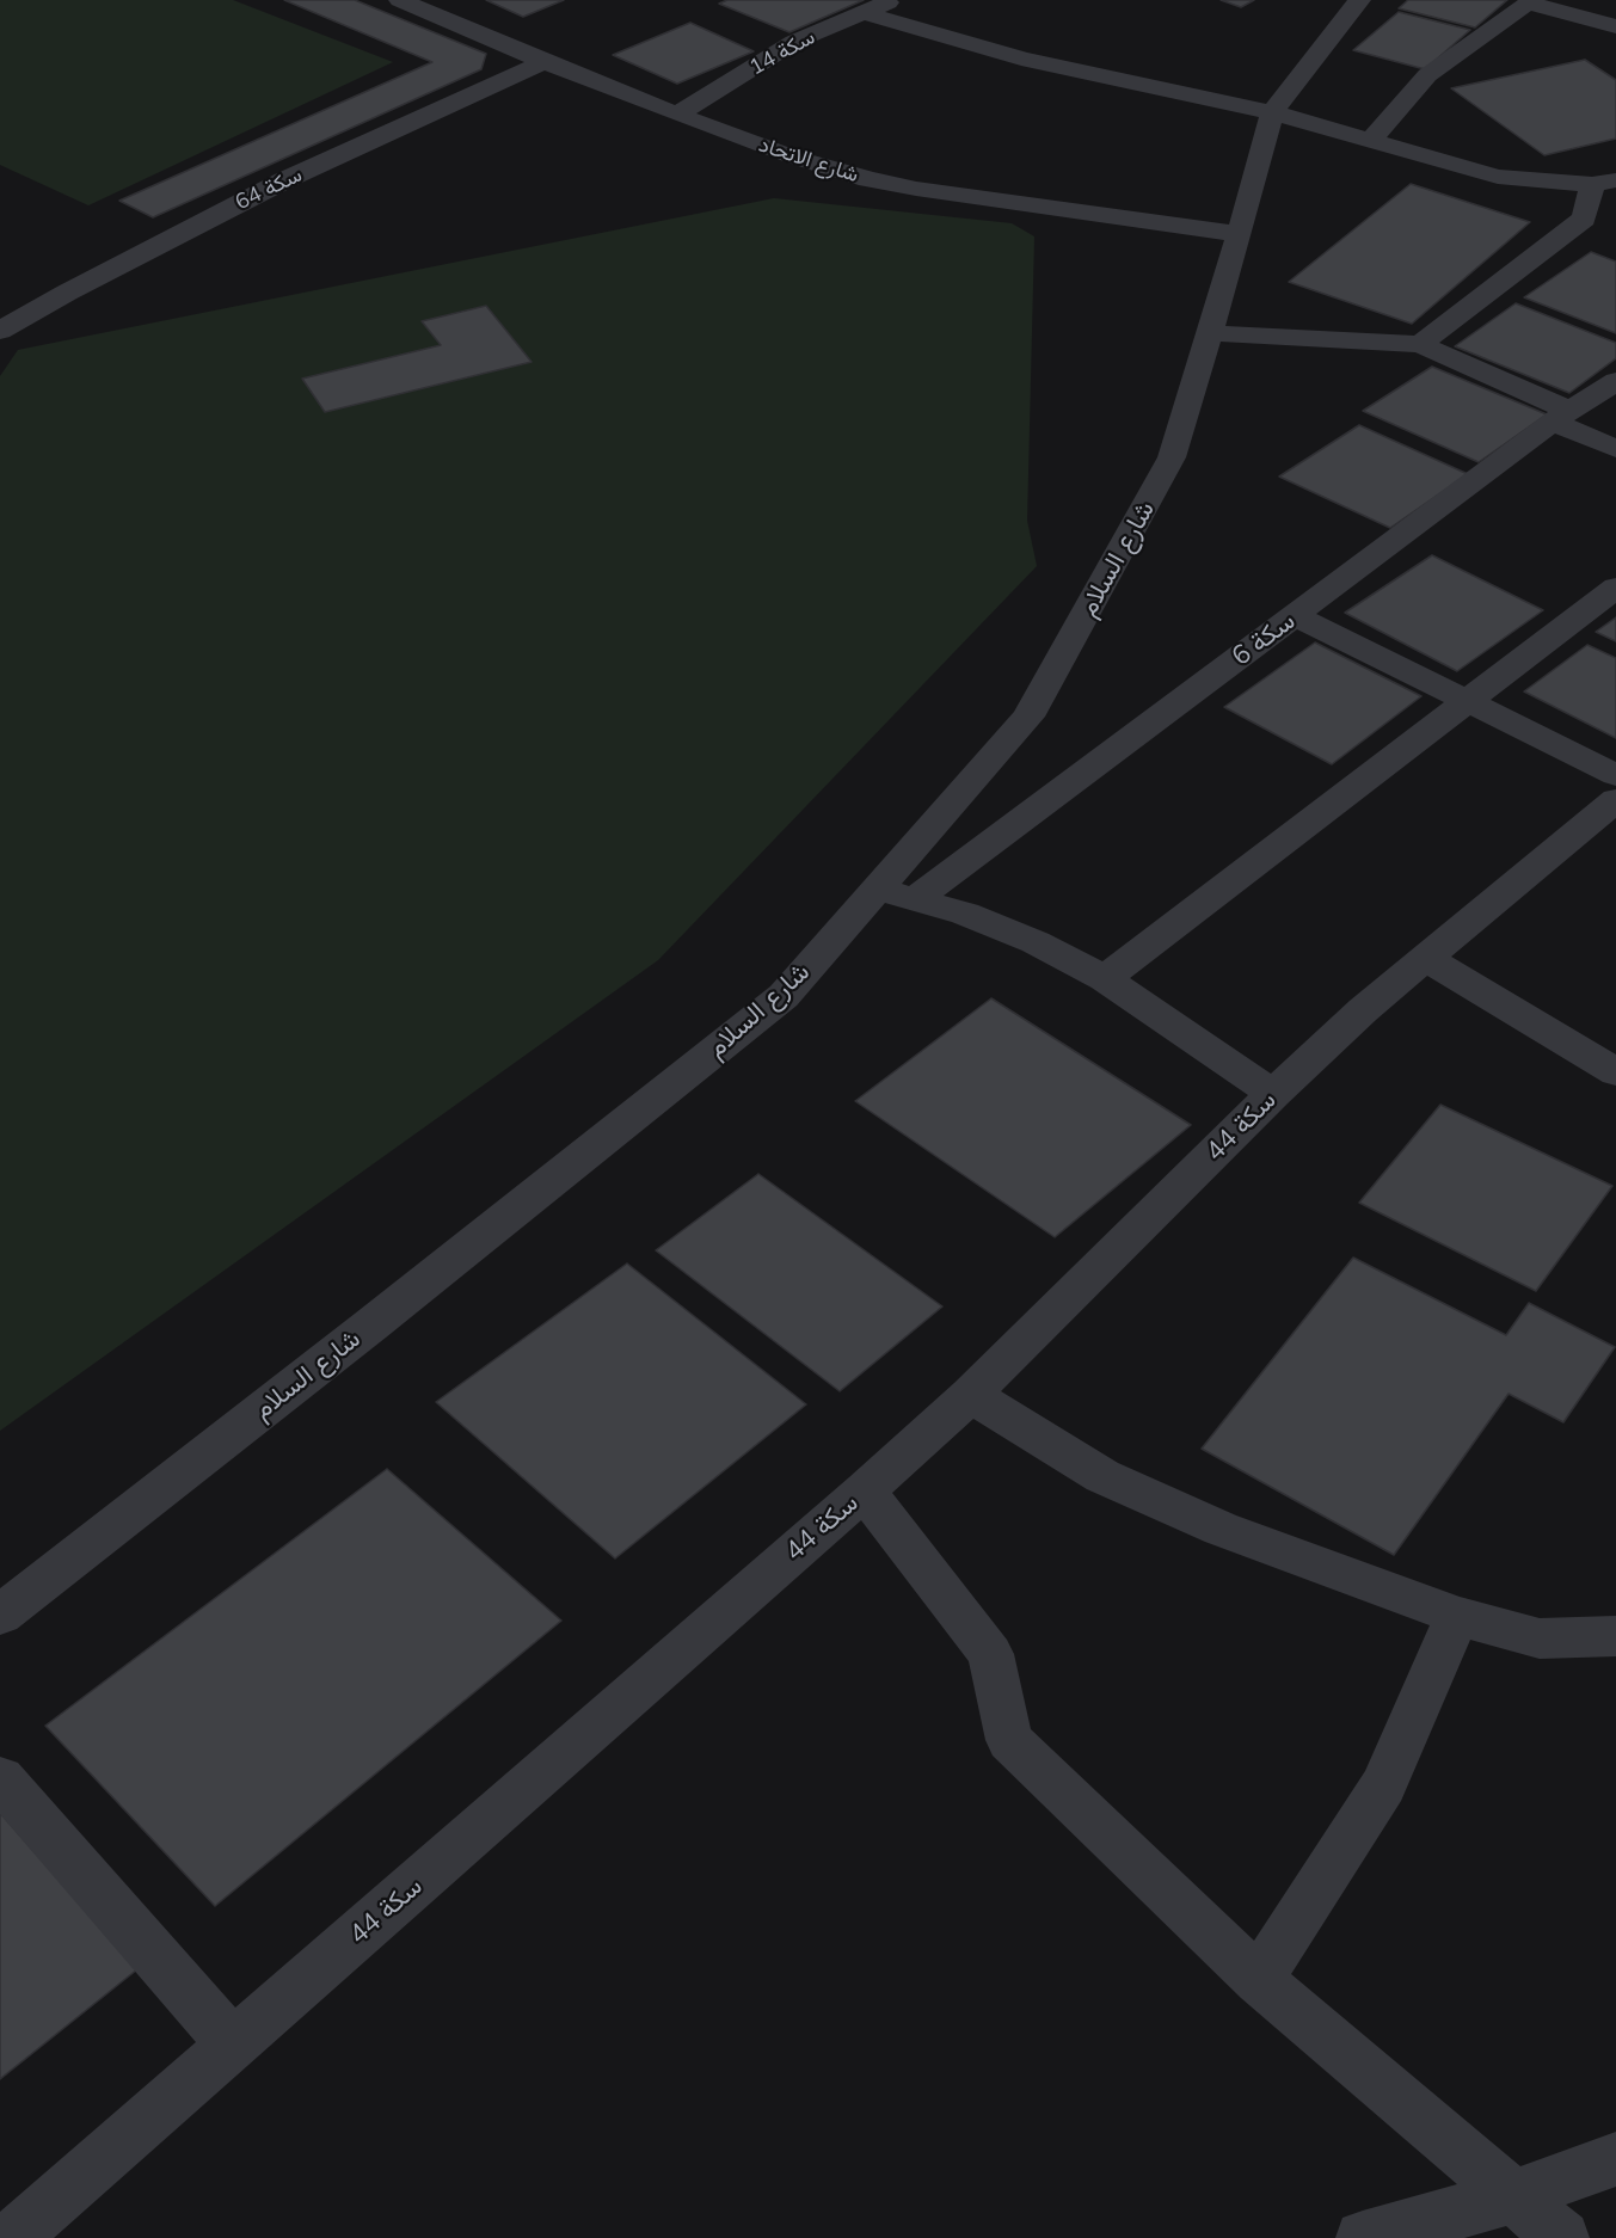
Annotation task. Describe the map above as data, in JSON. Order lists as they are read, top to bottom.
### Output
{
  "streets": {
    "street": [
      "سكة 14",
      "شارع الاتحاد",
      "سكة 64",
      "شارع السلام",
      "سكة 6",
      "سكة 44"
    ]
  },
  "crossings": [
    ["سكة 14", "شارع الاتحاد"],
    ["شارع الاتحاد", "سكة 64"],
    ["شارع الاتحاد", "شارع السلام"]
  ]
}
